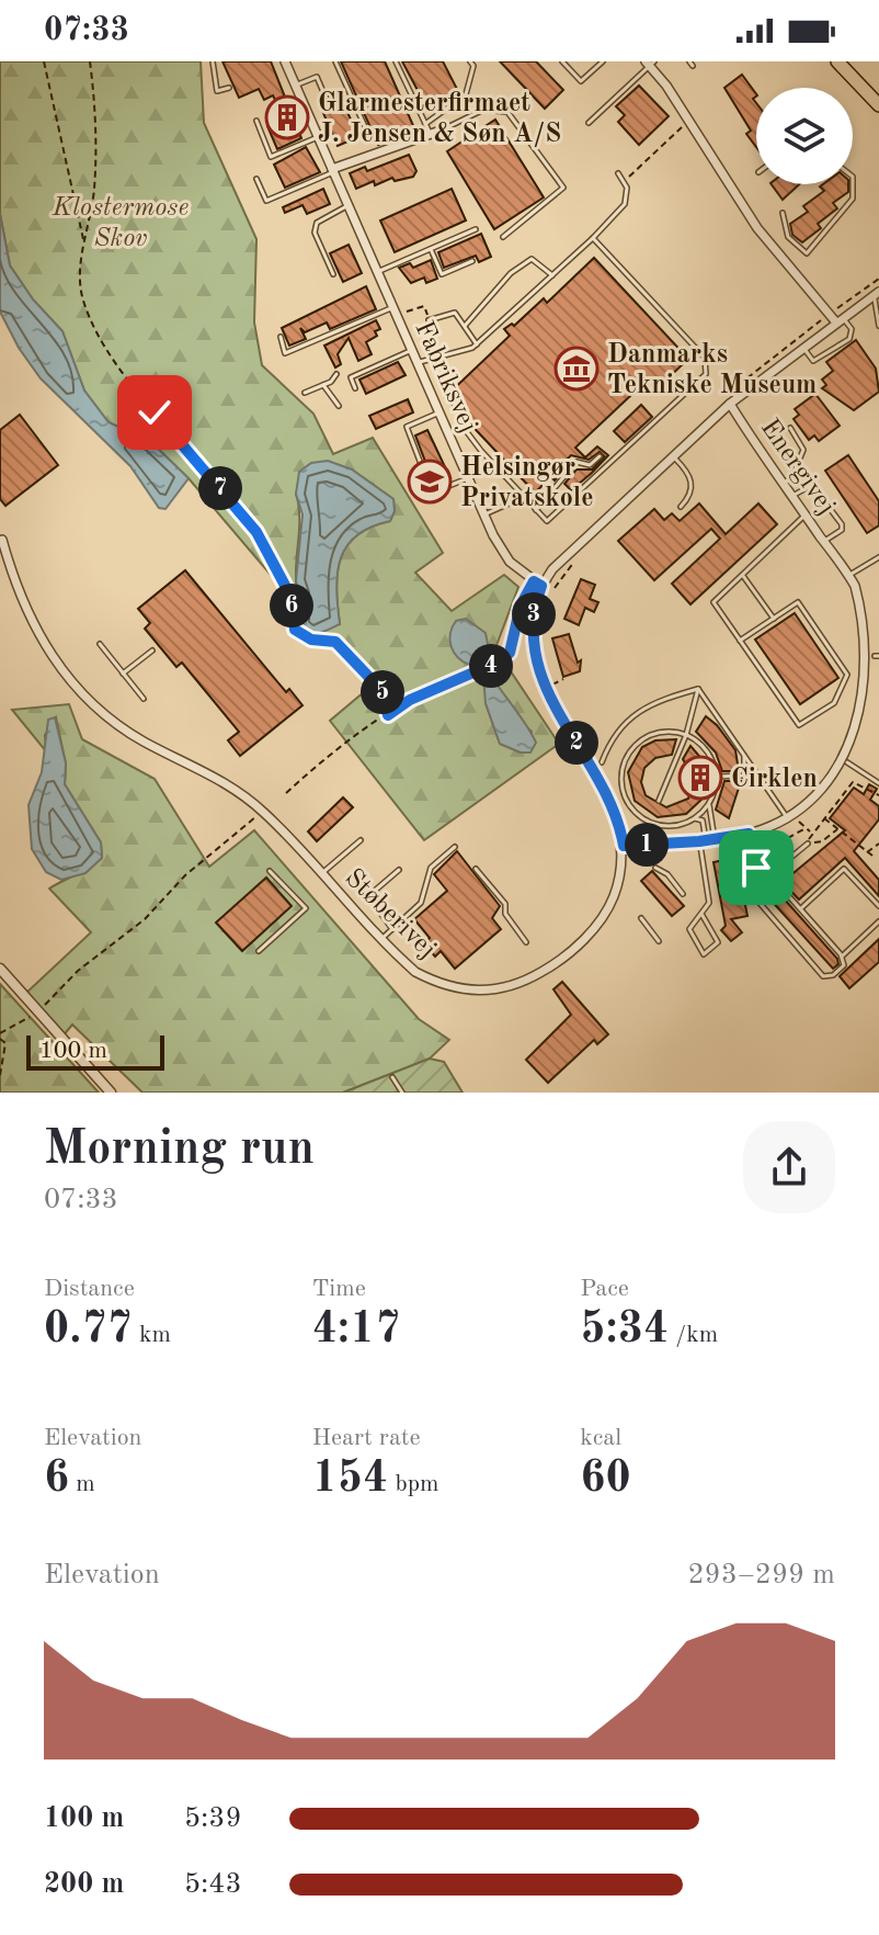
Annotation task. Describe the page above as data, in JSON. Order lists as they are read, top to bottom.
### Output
{
  "streets": {
    "street": ["Fabriksvej", "Energivej", "Støberivej"]
  },
  "crossings": [
    ["Fabriksvej", "Støberivej"],
    ["Energivej", "Støberivej"]
  ],
  "parks": ["Klostermose Skov"],
  "places": {
    "building": ["Glarmesterfirmaet J. Jensen & Søn A/S", "Cirklen"],
    "museum": ["Danmarks Tekniske Museum"],
    "school or university": ["Helsingør Privatskole"]
  },
  "scale_bar": "100 m",
  "page": {
    "status": "07:33",
    "pins": [
      "7",
      "6",
      "3",
      "4",
      "5",
      "2",
      "1"
    ],
    "scale": "100 m",
    "heading": ["Morning run", "07:33"],
    "stats": [
      ["Distance", "0.77 km"],
      ["Time", "4:17"],
      ["Pace", "5:34 /km"],
      ["Elevation", "6 m"],
      ["Heart rate", "154 bpm"],
      ["kcal", "60"]
    ],
    "chart": ["Elevation", "293–299 m"],
    "list": [
      {
        "name": "100 m",
        "note": "5:39"
      },
      {
        "name": "200 m",
        "note": "5:43"
      }
    ]
  }
}
